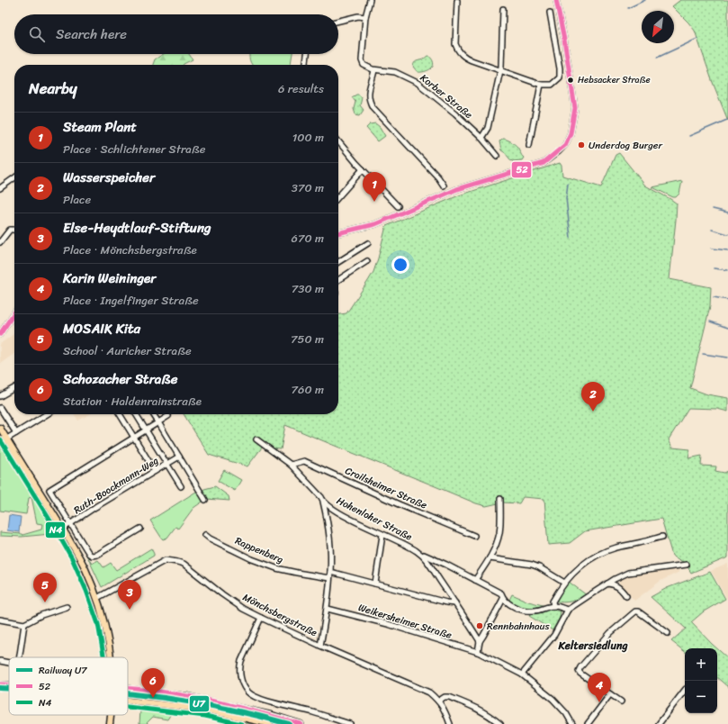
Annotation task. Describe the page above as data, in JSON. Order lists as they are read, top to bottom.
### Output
{
  "streets": {
    "street": [
      "Korber Straße",
      "Ruth-Boockmann-Weg",
      "Crailsheimer Straße",
      "Hohenloher Straße",
      "Rappenberg",
      "Mönchsbergstraße",
      "Weikersheimer Straße"
    ]
  },
  "crossings": [
    ["Crailsheimer Straße", "Hohenloher Straße"]
  ],
  "districts": ["Keltersiedlung"],
  "places": ["Hebsacker Straße", "Underdog Burger", "Rennbahnhaus"],
  "lines": ["transit line 52", "transit line N4", "rail line U7"],
  "legend": ["Railway U7", "52", "N4"],
  "north": "bottom left",
  "page": {
    "search": "Search here",
    "heading": ["Nearby", "6 results"],
    "list": [
      {
        "mark": "1",
        "name": "Steam Plant",
        "note": "Place · Schlichtener Straße",
        "value": "100 m"
      },
      {
        "mark": "2",
        "name": "Wasserspeicher",
        "note": "Place",
        "value": "370 m"
      },
      {
        "mark": "3",
        "name": "Else-Heydtlauf-Stiftung",
        "note": "Place · Mönchsbergstraße",
        "value": "670 m"
      },
      {
        "mark": "4",
        "name": "Karin Weininger",
        "note": "Place · Ingelfinger Straße",
        "value": "730 m"
      },
      {
        "mark": "5",
        "name": "MOSAIK Kita",
        "note": "School · Auricher Straße",
        "value": "750 m"
      },
      {
        "mark": "6",
        "name": "Schozacher Straße",
        "note": "Station · Haldenrainstraße",
        "value": "760 m"
      }
    ],
    "pins": [
      "1",
      "2",
      "5",
      "3",
      "6",
      "4"
    ],
    "map_buttons": ["+", "−"]
  }
}
